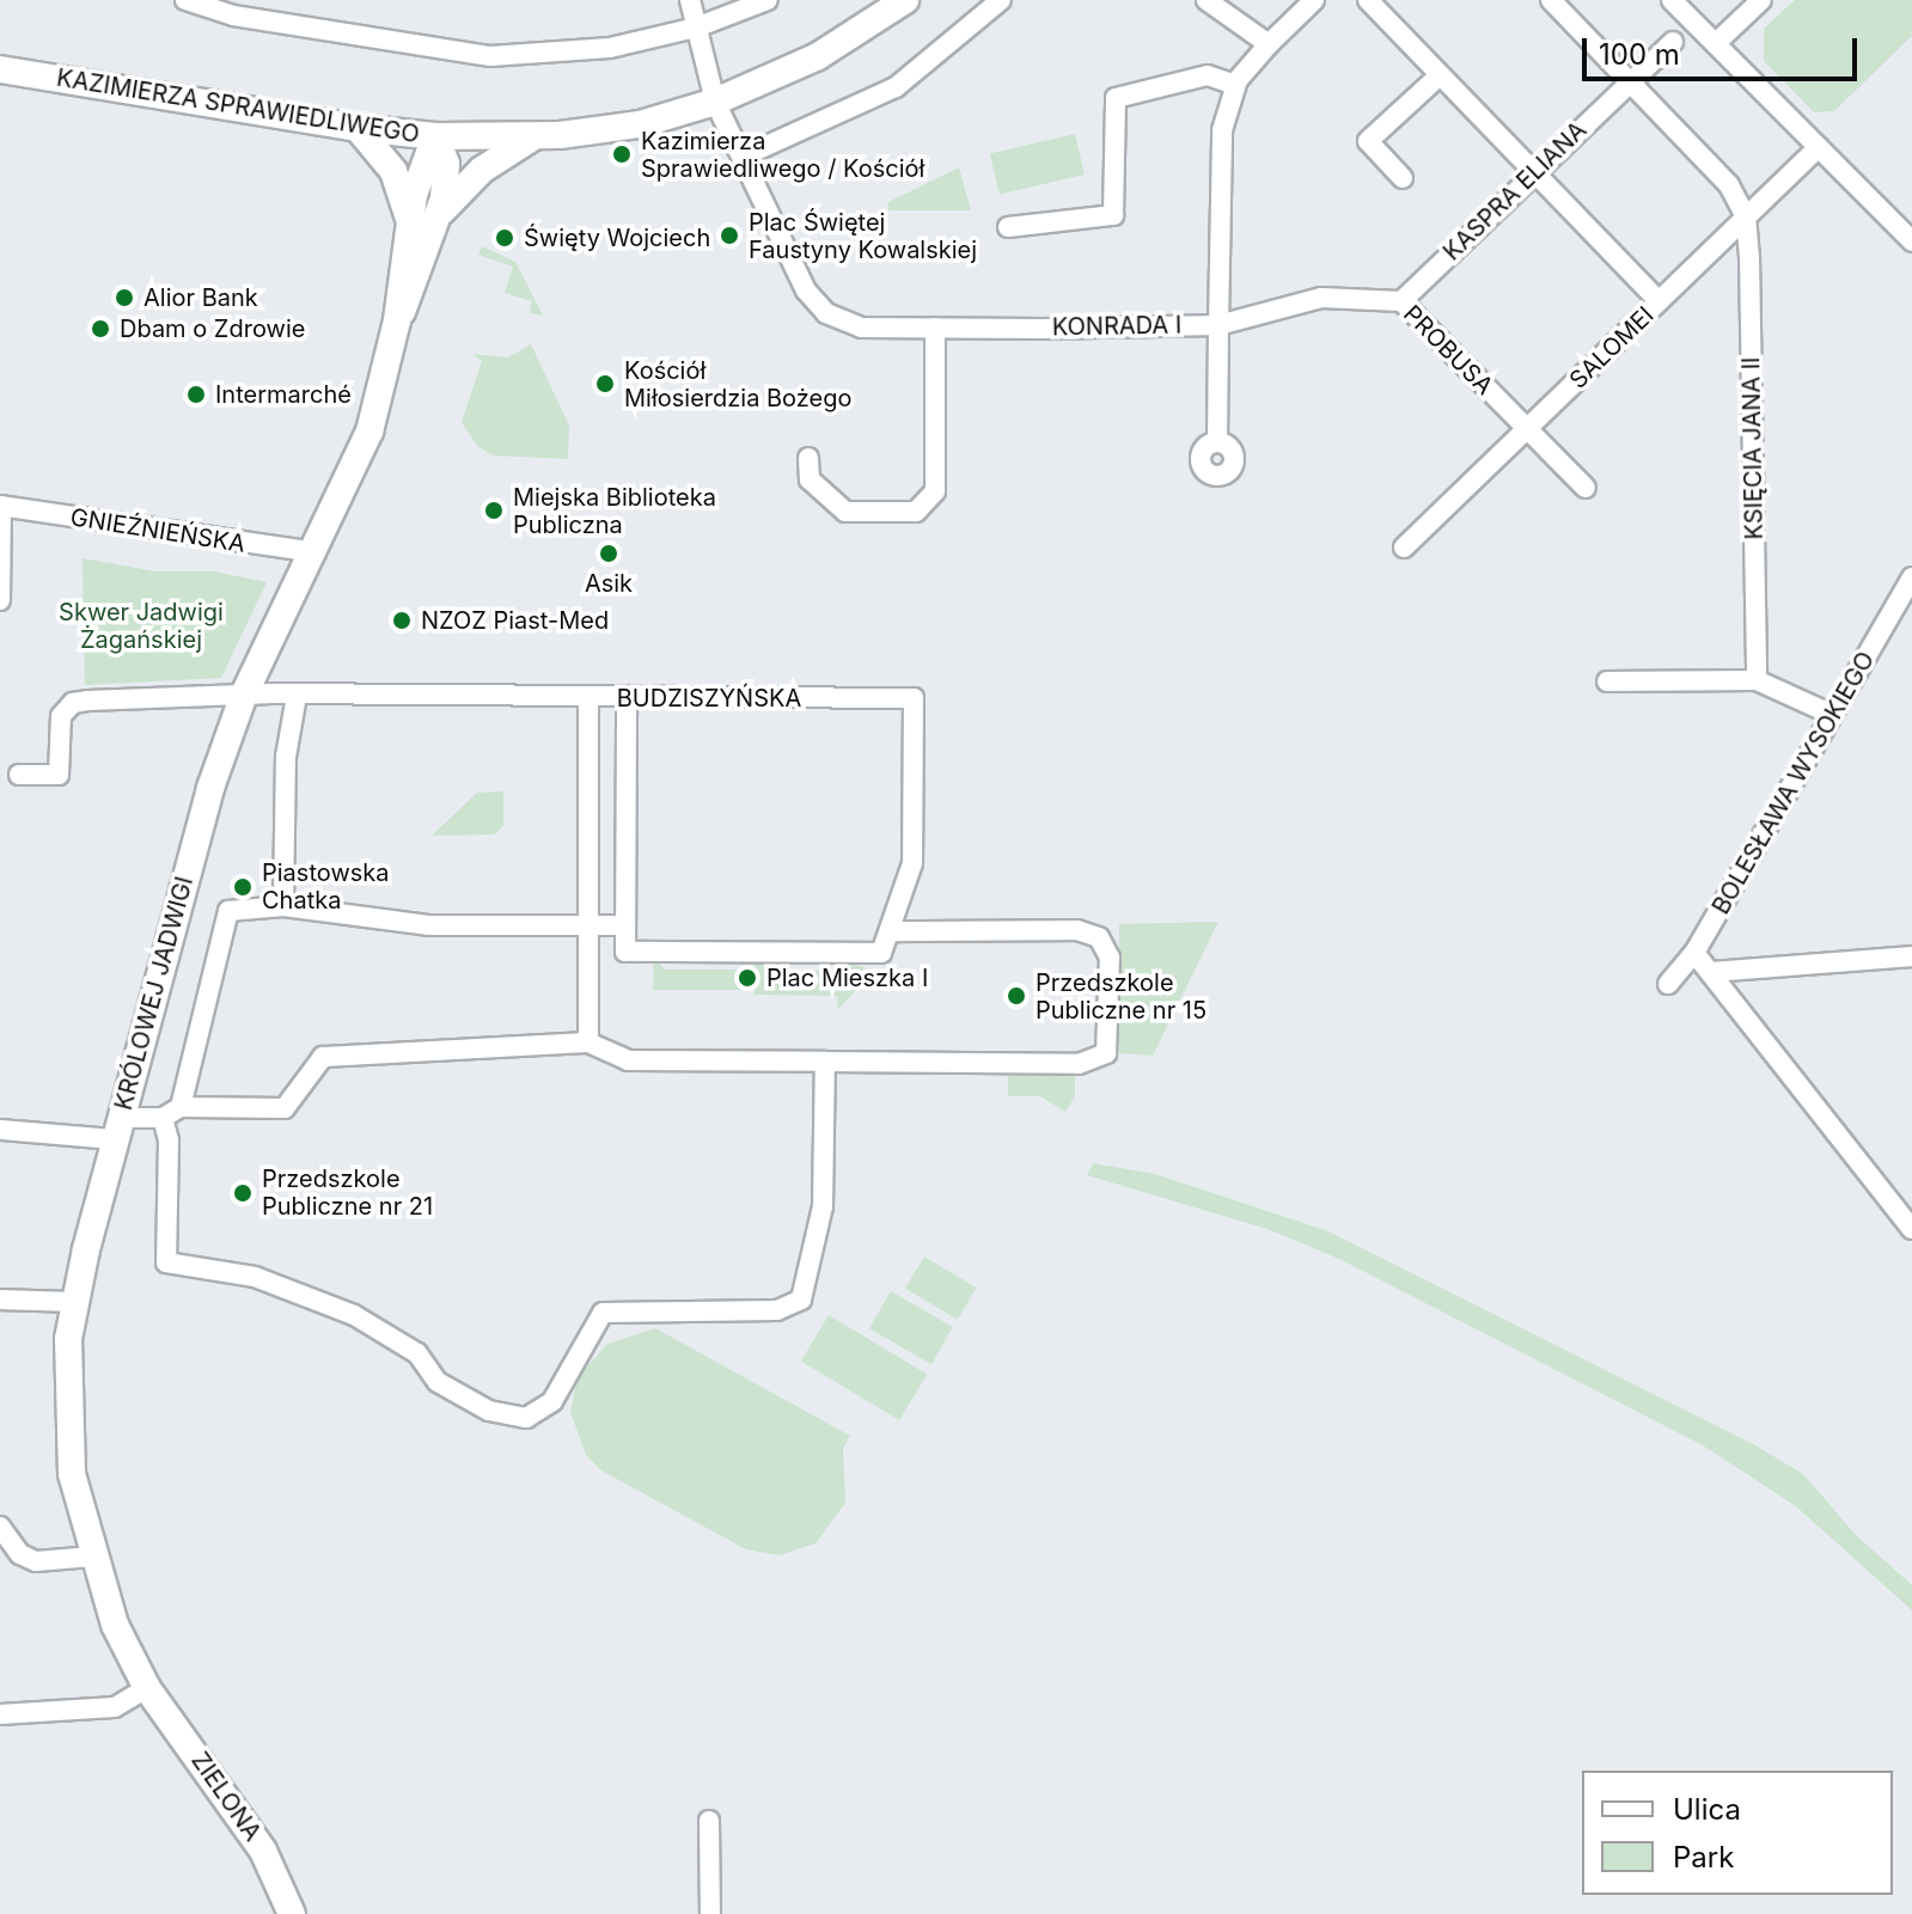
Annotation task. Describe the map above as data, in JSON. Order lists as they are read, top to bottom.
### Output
{
  "streets": {
    "street": [
      "KAZIMIERZA SPRAWIEDLIWEGO",
      "KASPRA ELIANA",
      "KONRADA I",
      "SALOMEI",
      "PROBUSA",
      "KSIĘCIA JANA II",
      "GNIEŹNIEŃSKA",
      "BUDZISZYŃSKA",
      "BOLESŁAWA WYSOKIEGO",
      "KRÓLOWEJ JADWIGI",
      "ZIELONA"
    ]
  },
  "crossings": [
    ["KAZIMIERZA SPRAWIEDLIWEGO", "KONRADA I"],
    ["KAZIMIERZA SPRAWIEDLIWEGO", "KRÓLOWEJ JADWIGI"],
    ["KASPRA ELIANA", "PROBUSA"],
    ["KONRADA I", "PROBUSA"],
    ["SALOMEI", "PROBUSA"],
    ["SALOMEI", "KSIĘCIA JANA II"],
    ["GNIEŹNIEŃSKA", "KRÓLOWEJ JADWIGI"],
    ["BUDZISZYŃSKA", "KRÓLOWEJ JADWIGI"],
    ["KRÓLOWEJ JADWIGI", "ZIELONA"]
  ],
  "parks": ["Skwer Jadwigi Żagańskiej"],
  "places": [
    "Kazimierza Sprawiedliwego / Kościół",
    "Plac Świętej Faustyny Kowalskiej",
    "Święty Wojciech",
    "Alior Bank",
    "Dbam o Zdrowie",
    "Kościół Miłosierdzia Bożego",
    "Intermarché",
    "Miejska Biblioteka Publiczna",
    "Asik",
    "NZOZ Piast-Med",
    "Piastowska Chatka",
    "Plac Mieszka I",
    "Przedszkole Publiczne nr 15",
    "Przedszkole Publiczne nr 21"
  ],
  "legend": ["Ulica", "Park"],
  "scale_bar": "100 m"
}
